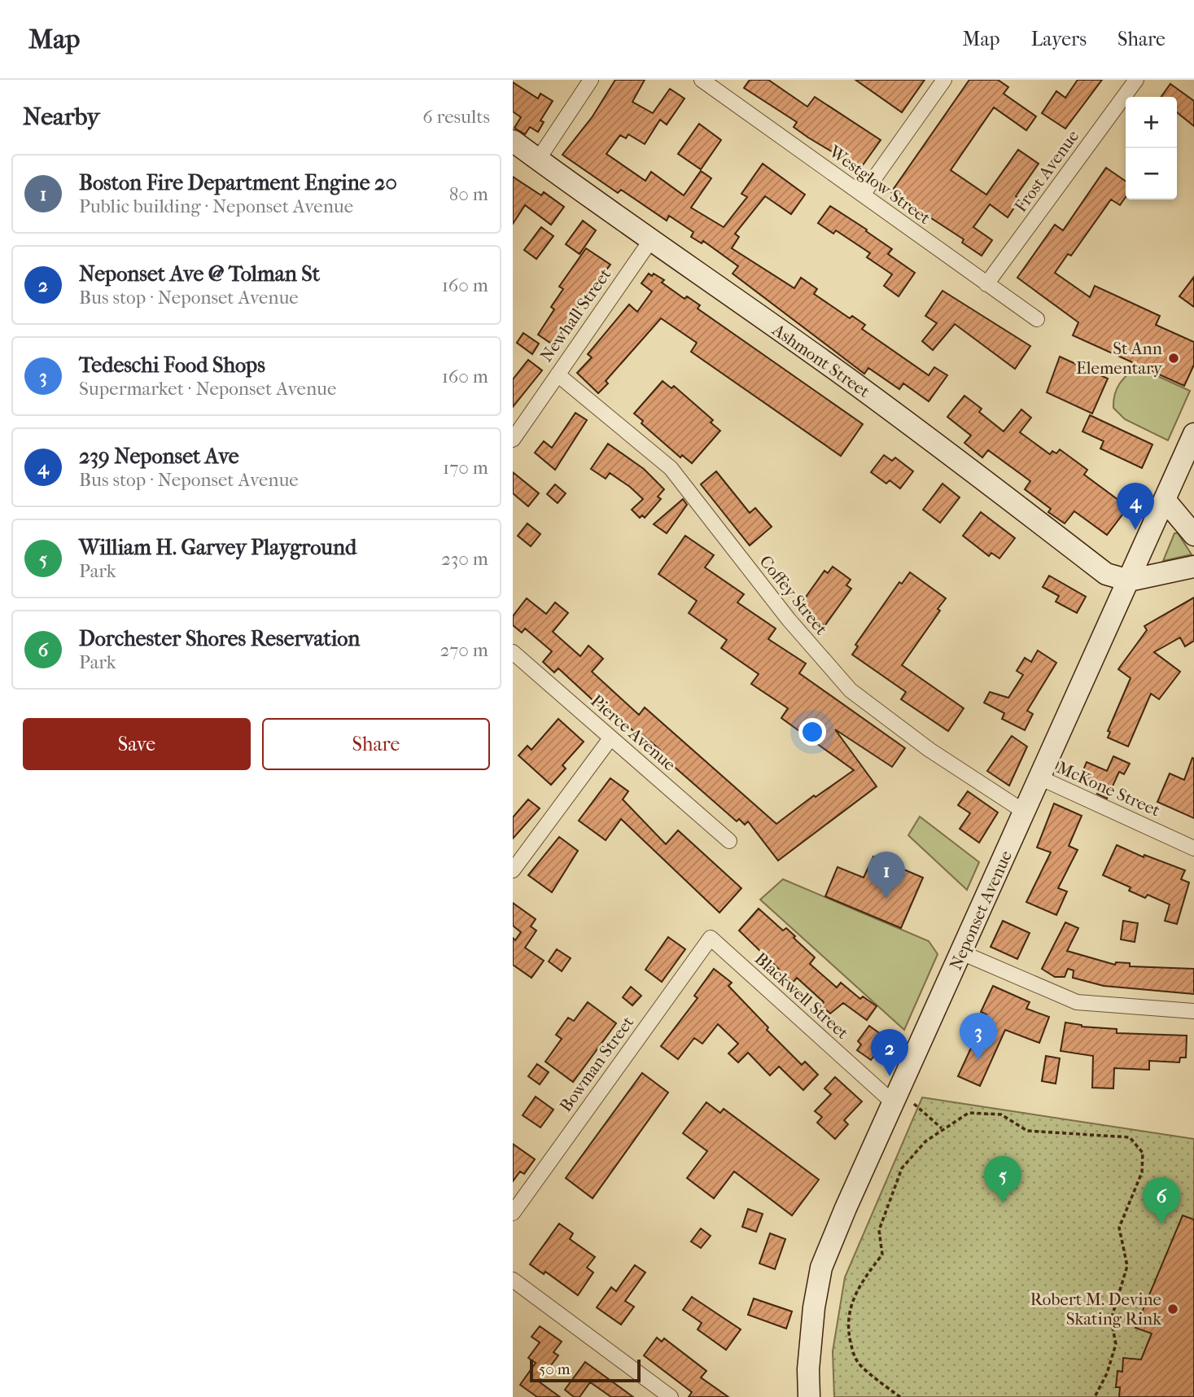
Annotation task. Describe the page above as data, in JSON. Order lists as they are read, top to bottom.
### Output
{
  "streets": {
    "main road": ["Ashmont Street", "Neponset Avenue"],
    "street": [
      "Frost Avenue",
      "Westglow Street",
      "Newhall Street",
      "Coffey Street",
      "Pierce Avenue",
      "McKone Street",
      "Blackwell Street",
      "Bowman Street"
    ]
  },
  "crossings": [
    ["Frost Avenue", "Westglow Street"],
    ["Newhall Street", "Ashmont Street"],
    ["Newhall Street", "Coffey Street"],
    ["Ashmont Street", "Neponset Avenue"],
    ["Coffey Street", "Neponset Avenue"],
    ["McKone Street", "Neponset Avenue"],
    ["Neponset Avenue", "Blackwell Street"],
    ["Blackwell Street", "Bowman Street"]
  ],
  "places": ["St Ann Elementary", "Robert M. Devine Skating Rink"],
  "scale_bar": "50 m",
  "page": {
    "header": "Map",
    "nav": ["Map", "Layers", "Share"],
    "heading": ["Nearby", "6 results"],
    "map_buttons": ["+", "−"],
    "list": [
      {
        "mark": "1",
        "name": "Boston Fire Department Engine 20",
        "note": "Public building · Neponset Avenue",
        "value": "80 m"
      },
      {
        "mark": "2",
        "name": "Neponset Ave @ Tolman St",
        "note": "Bus stop · Neponset Avenue",
        "value": "160 m"
      },
      {
        "mark": "3",
        "name": "Tedeschi Food Shops",
        "note": "Supermarket · Neponset Avenue",
        "value": "160 m"
      },
      {
        "mark": "4",
        "name": "239 Neponset Ave",
        "note": "Bus stop · Neponset Avenue",
        "value": "170 m"
      },
      {
        "mark": "5",
        "name": "William H. Garvey Playground",
        "note": "Park",
        "value": "230 m"
      },
      {
        "mark": "6",
        "name": "Dorchester Shores Reservation",
        "note": "Park",
        "value": "270 m"
      }
    ],
    "pins": [
      "4",
      "1",
      "3",
      "2",
      "5",
      "6"
    ],
    "buttons": ["Save", "Share"],
    "scale": "50 m"
  }
}
